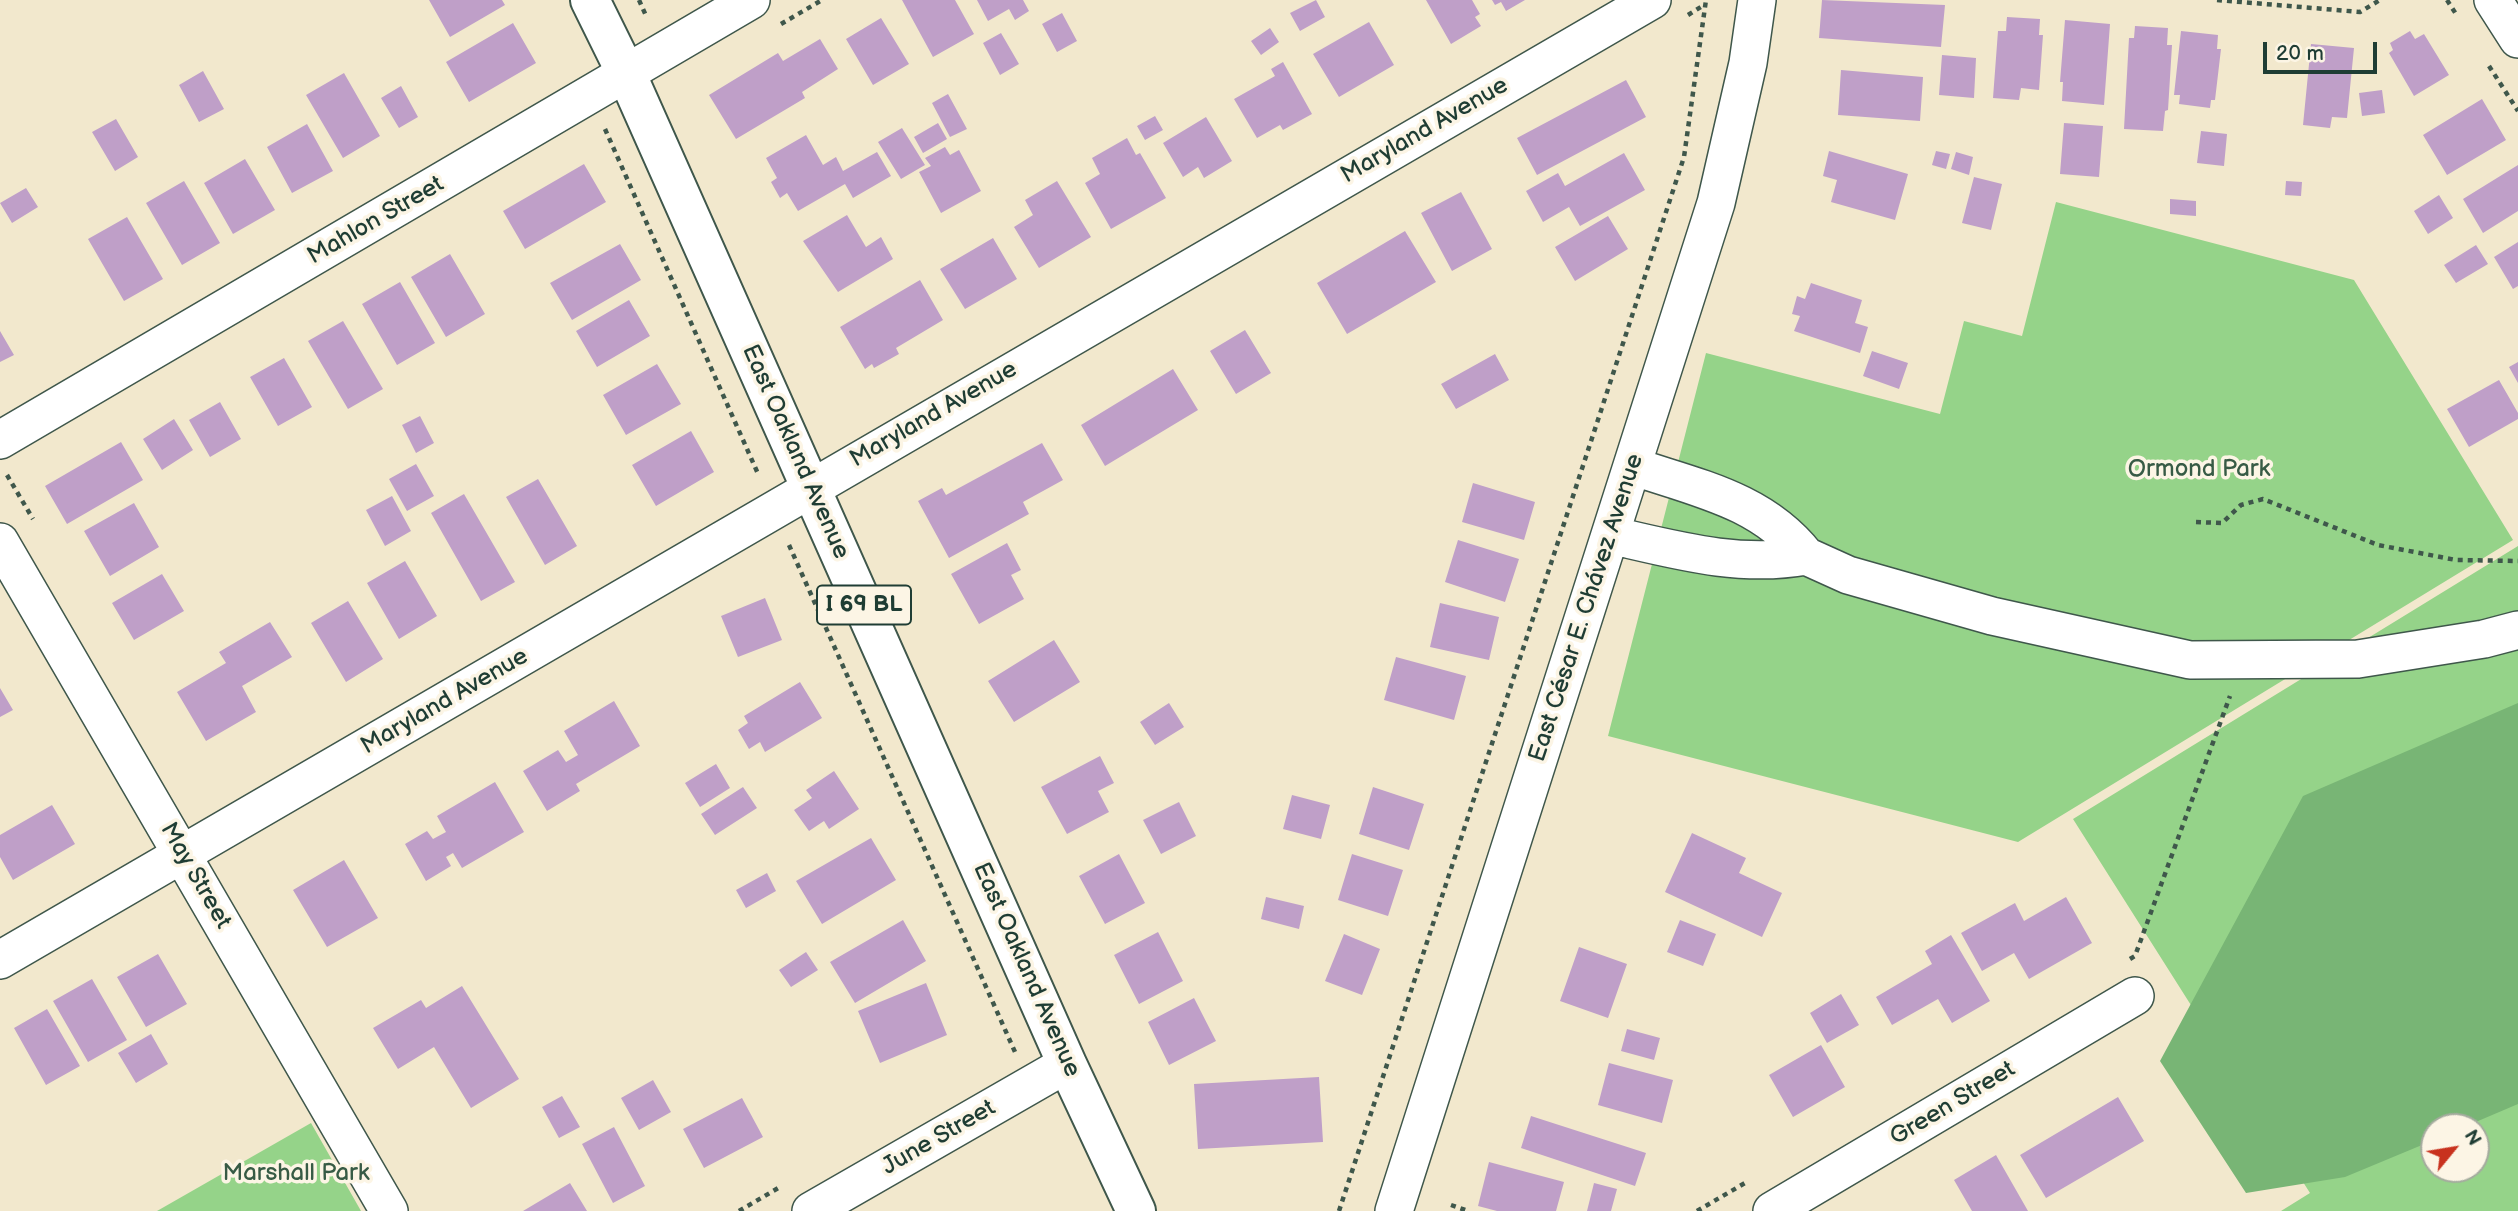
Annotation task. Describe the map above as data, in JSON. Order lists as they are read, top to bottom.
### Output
{
  "streets": {
    "main road": ["East Oakland Avenue", "I 69 BL"],
    "street": [
      "Maryland Avenue",
      "Mahlon Street",
      "East César E. Chávez Avenue",
      "May Street",
      "Green Street",
      "June Street"
    ]
  },
  "crossings": [
    ["Maryland Avenue", "East Oakland Avenue"],
    ["Maryland Avenue", "May Street"],
    ["Mahlon Street", "East Oakland Avenue"],
    ["East Oakland Avenue", "June Street"]
  ],
  "parks": ["Ormond Park", "Marshall Park"],
  "scale_bar": "20 m",
  "north": "top right"
}
